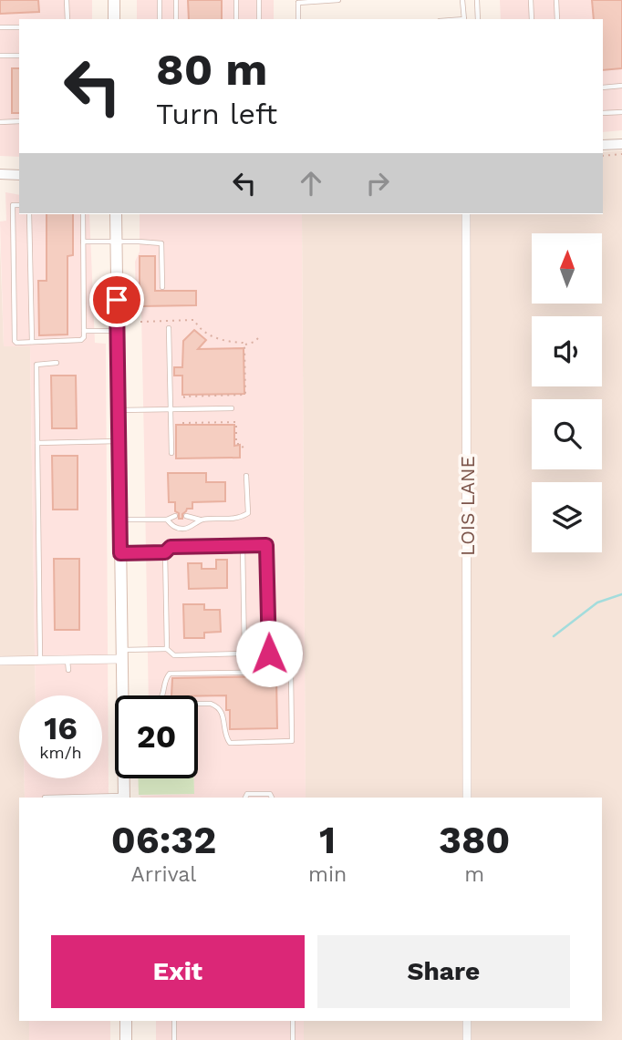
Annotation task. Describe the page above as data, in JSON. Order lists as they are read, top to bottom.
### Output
{
  "streets": {
    "street": ["LOIS LANE"]
  },
  "north": "top",
  "page": {
    "turn": ["80 m", "Turn left"],
    "speed": "16 km/h",
    "limit": "20",
    "eta": [
      "06:32",
      "Arrival",
      "1",
      "min",
      "380",
      "m"
    ],
    "buttons": ["Exit", "Share"]
  }
}
